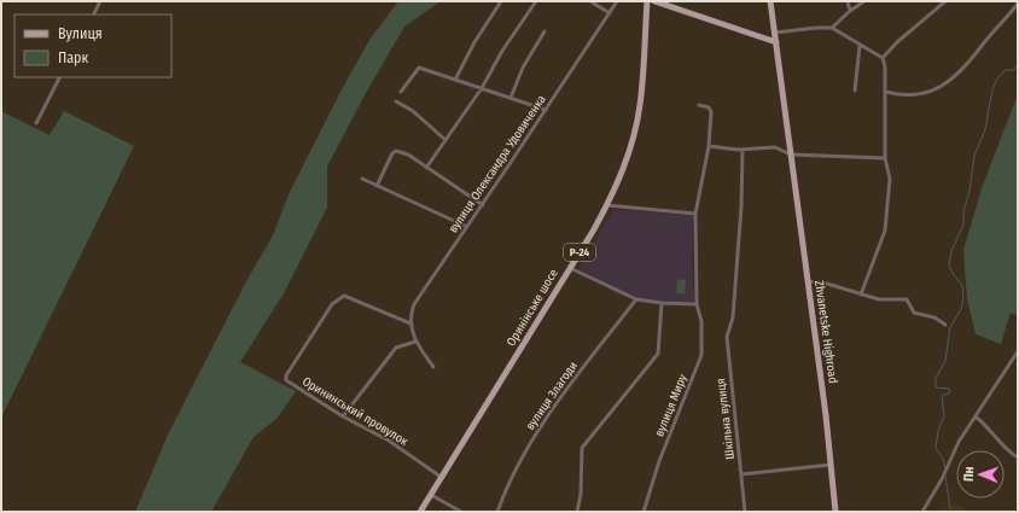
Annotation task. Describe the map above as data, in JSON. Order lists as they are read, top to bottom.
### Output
{
  "streets": {
    "main road": ["Р-24", "Оринінське шосе", "Zhvanetske Highroad"],
    "street": [
      "вулиця Олександра Удовиченка",
      "вулиця Злагоди",
      "вулиця Миру",
      "Орининський провулок",
      "Шкільна вулиця"
    ]
  },
  "crossings": [
    ["вулиця Олександра Удовиченка", "Орининський провулок"],
    ["Р-24", "Оринінське шосе"],
    ["Р-24", "Орининський провулок"],
    ["Оринінське шосе", "Орининський провулок"]
  ],
  "legend": ["Вулиця", "Парк"],
  "north": "left"
}
